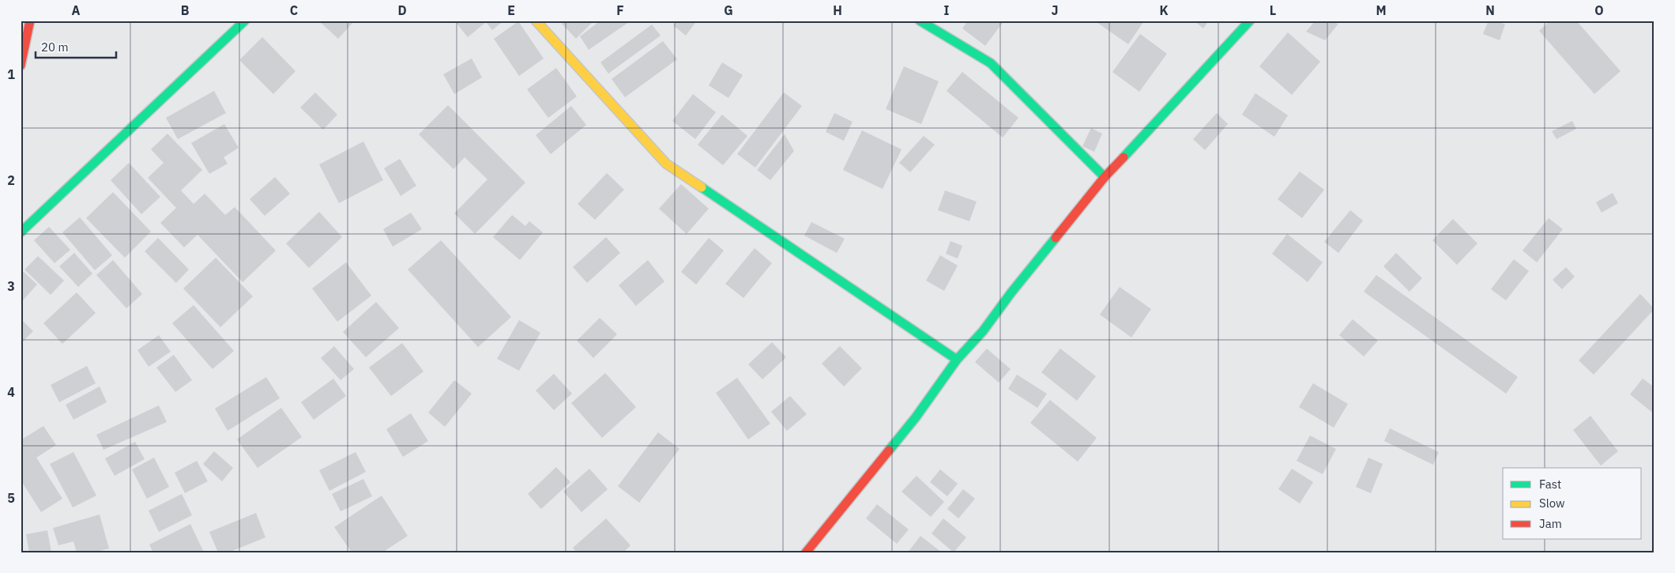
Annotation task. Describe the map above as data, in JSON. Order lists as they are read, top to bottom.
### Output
{
  "legend": ["Fast", "Slow", "Jam"],
  "scale_bar": "20 m",
  "grid": {
    "columns": [
      "A",
      "B",
      "C",
      "D",
      "E",
      "F",
      "G",
      "H",
      "I",
      "J",
      "K",
      "L",
      "M",
      "N",
      "O"
    ],
    "rows": [
      "1",
      "2",
      "3",
      "4",
      "5"
    ]
  }
}
